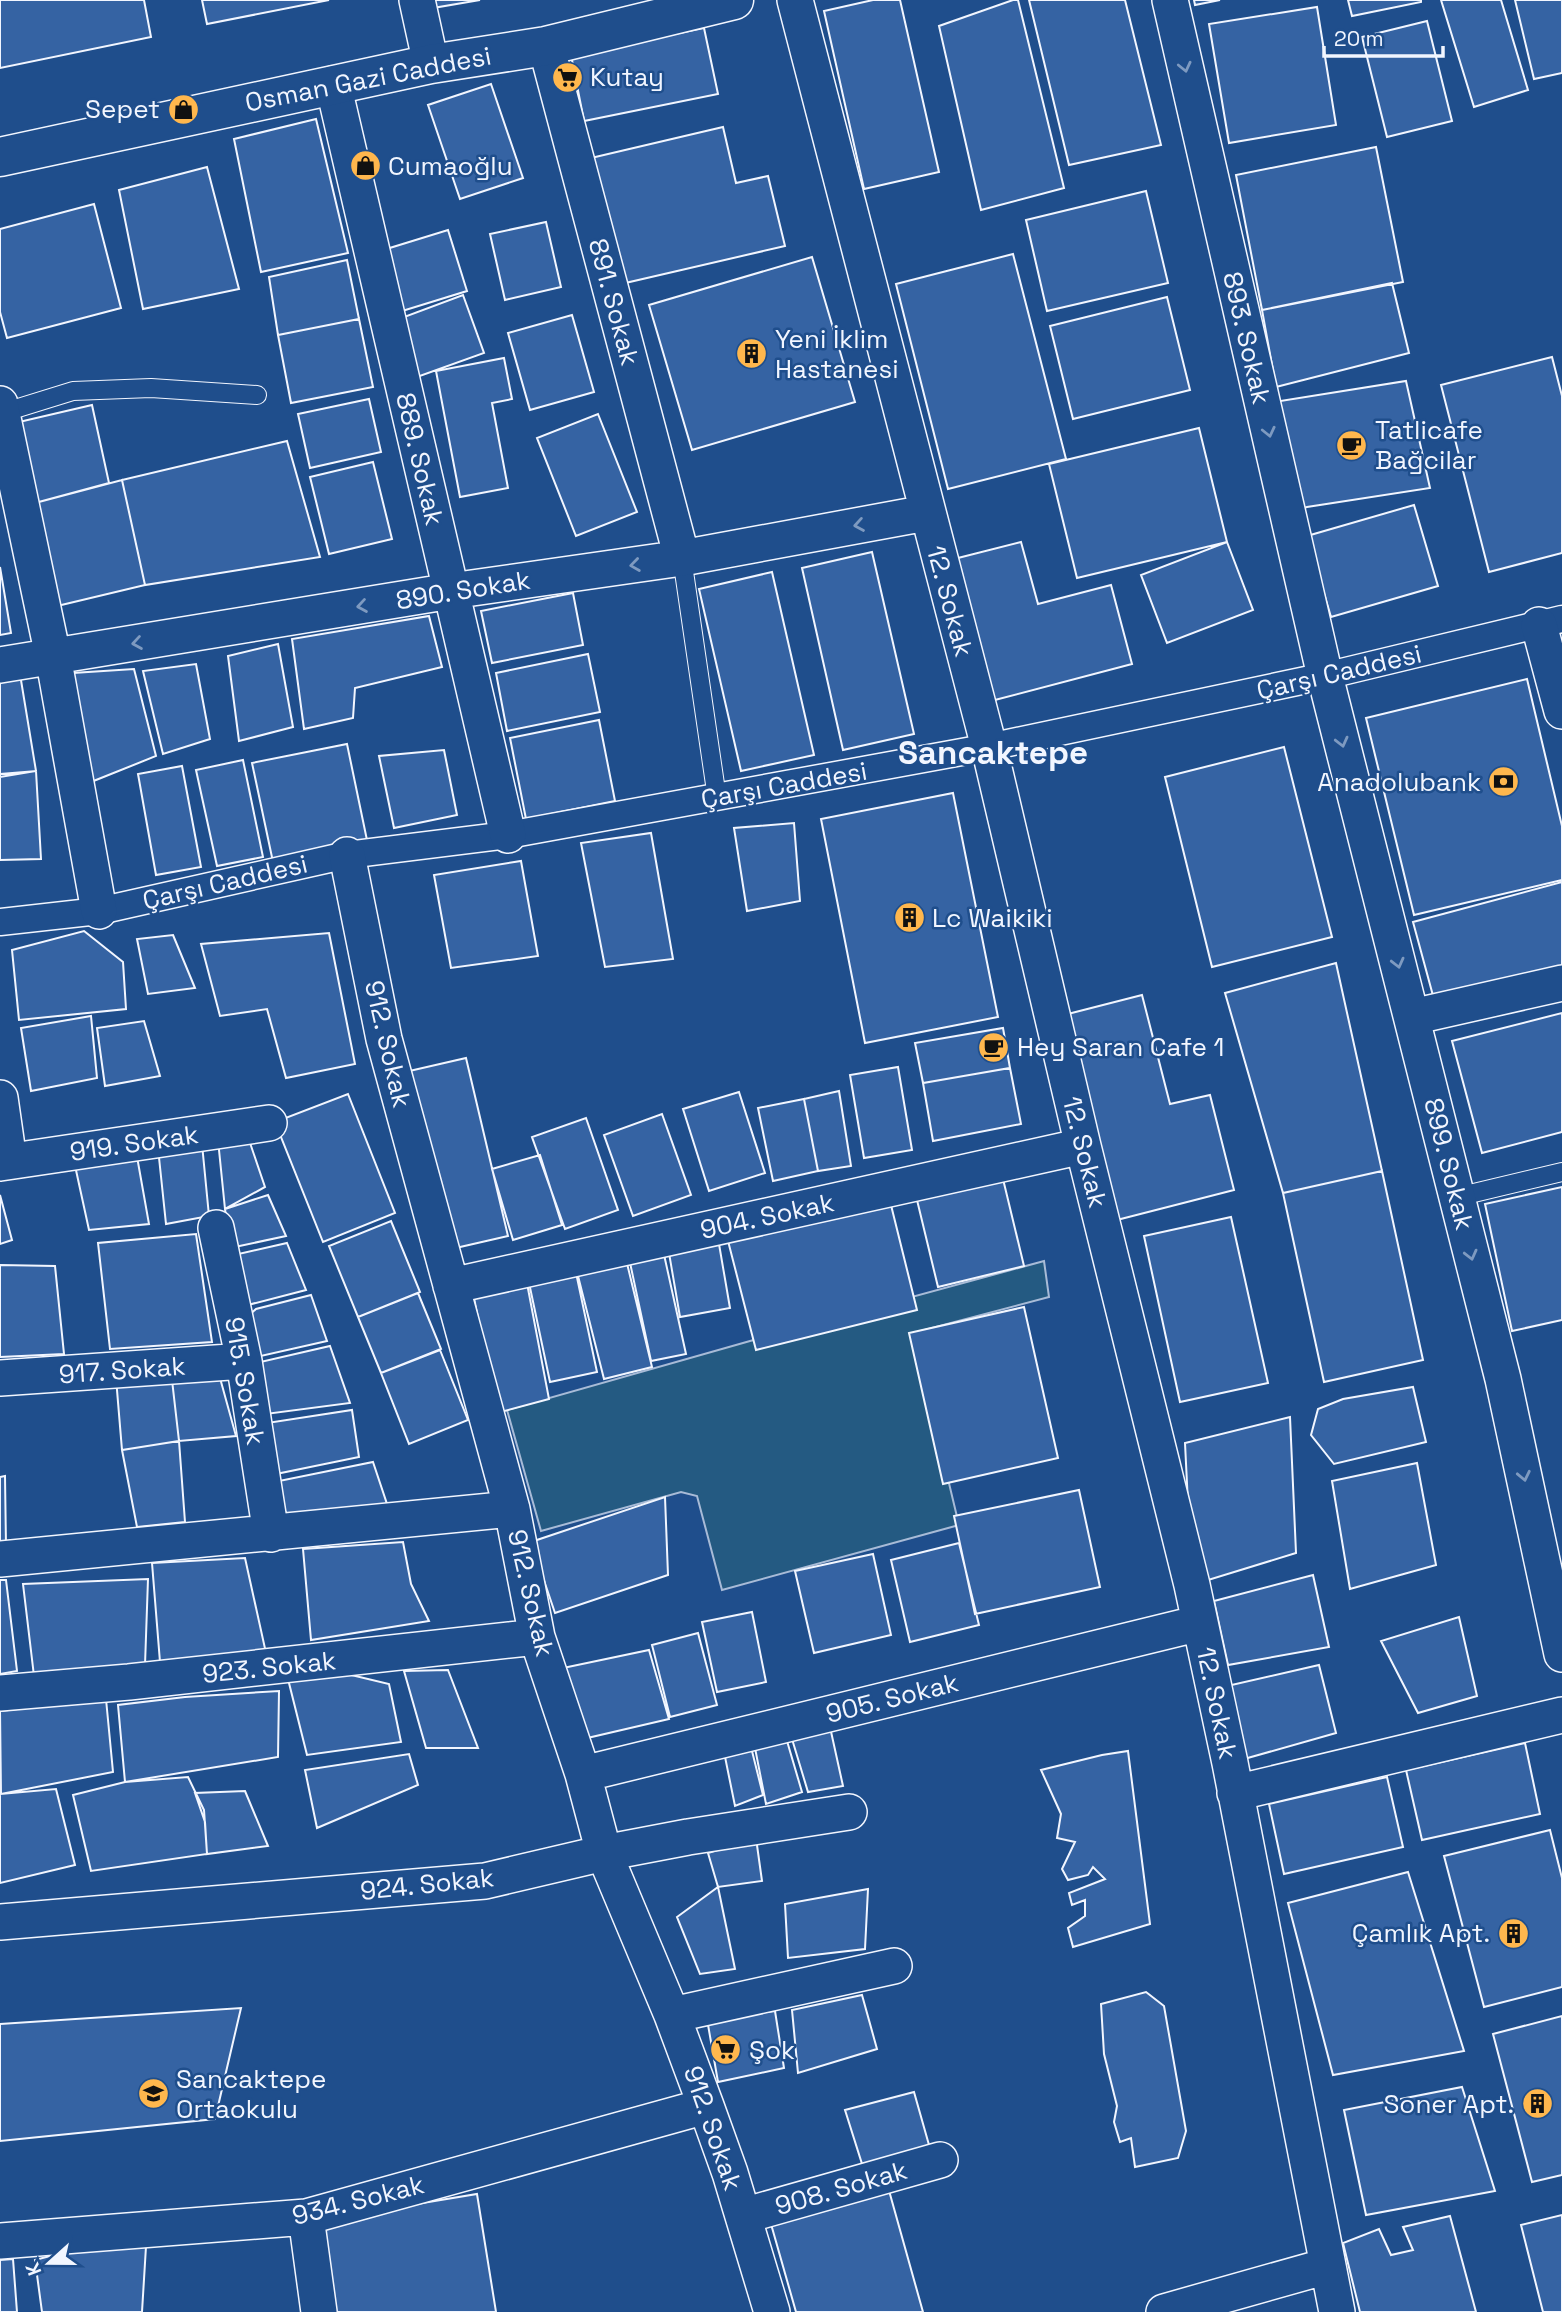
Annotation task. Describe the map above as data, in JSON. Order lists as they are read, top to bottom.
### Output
{
  "streets": {
    "street": [
      "Osman Gazi Caddesi",
      "891. Sokak",
      "893. Sokak",
      "889. Sokak",
      "890. Sokak",
      "12. Sokak",
      "Çarşı Caddesi",
      "912. Sokak",
      "919. Sokak",
      "899. Sokak",
      "904. Sokak",
      "917. Sokak",
      "915. Sokak",
      "923. Sokak",
      "905. Sokak",
      "924. Sokak",
      "908. Sokak",
      "934. Sokak"
    ]
  },
  "crossings": [
    ["Osman Gazi Caddesi", "891. Sokak"],
    ["Osman Gazi Caddesi", "889. Sokak"],
    ["891. Sokak", "890. Sokak"],
    ["893. Sokak", "Çarşı Caddesi"],
    ["893. Sokak", "899. Sokak"],
    ["889. Sokak", "890. Sokak"],
    ["889. Sokak", "Çarşı Caddesi"],
    ["890. Sokak", "12. Sokak"],
    ["12. Sokak", "Çarşı Caddesi"],
    ["12. Sokak", "904. Sokak"],
    ["12. Sokak", "905. Sokak"],
    ["Çarşı Caddesi", "912. Sokak"],
    ["Çarşı Caddesi", "899. Sokak"],
    ["912. Sokak", "904. Sokak"],
    ["912. Sokak", "923. Sokak"],
    ["912. Sokak", "905. Sokak"],
    ["912. Sokak", "924. Sokak"],
    ["912. Sokak", "908. Sokak"],
    ["912. Sokak", "934. Sokak"],
    ["917. Sokak", "915. Sokak"]
  ],
  "one_way": ["893. Sokak", "890. Sokak", "899. Sokak"],
  "districts": ["Sancaktepe"],
  "places": {
    "supermarket": ["Kutay", "Şok"],
    "shop": ["Sepet", "Cumaoğlu"],
    "building": [
      "Yeni İklim Hastanesi",
      "Lc Waikiki",
      "Çamlık Apt.",
      "Soner Apt."
    ],
    "cafe": ["Tatlicafe Bağcilar", "Hey Saran Cafe 1"],
    "bank": ["Anadolubank"],
    "school or university": ["Sancaktepe Ortaokulu"]
  },
  "scale_bar": "20 m",
  "north": "left"
}
